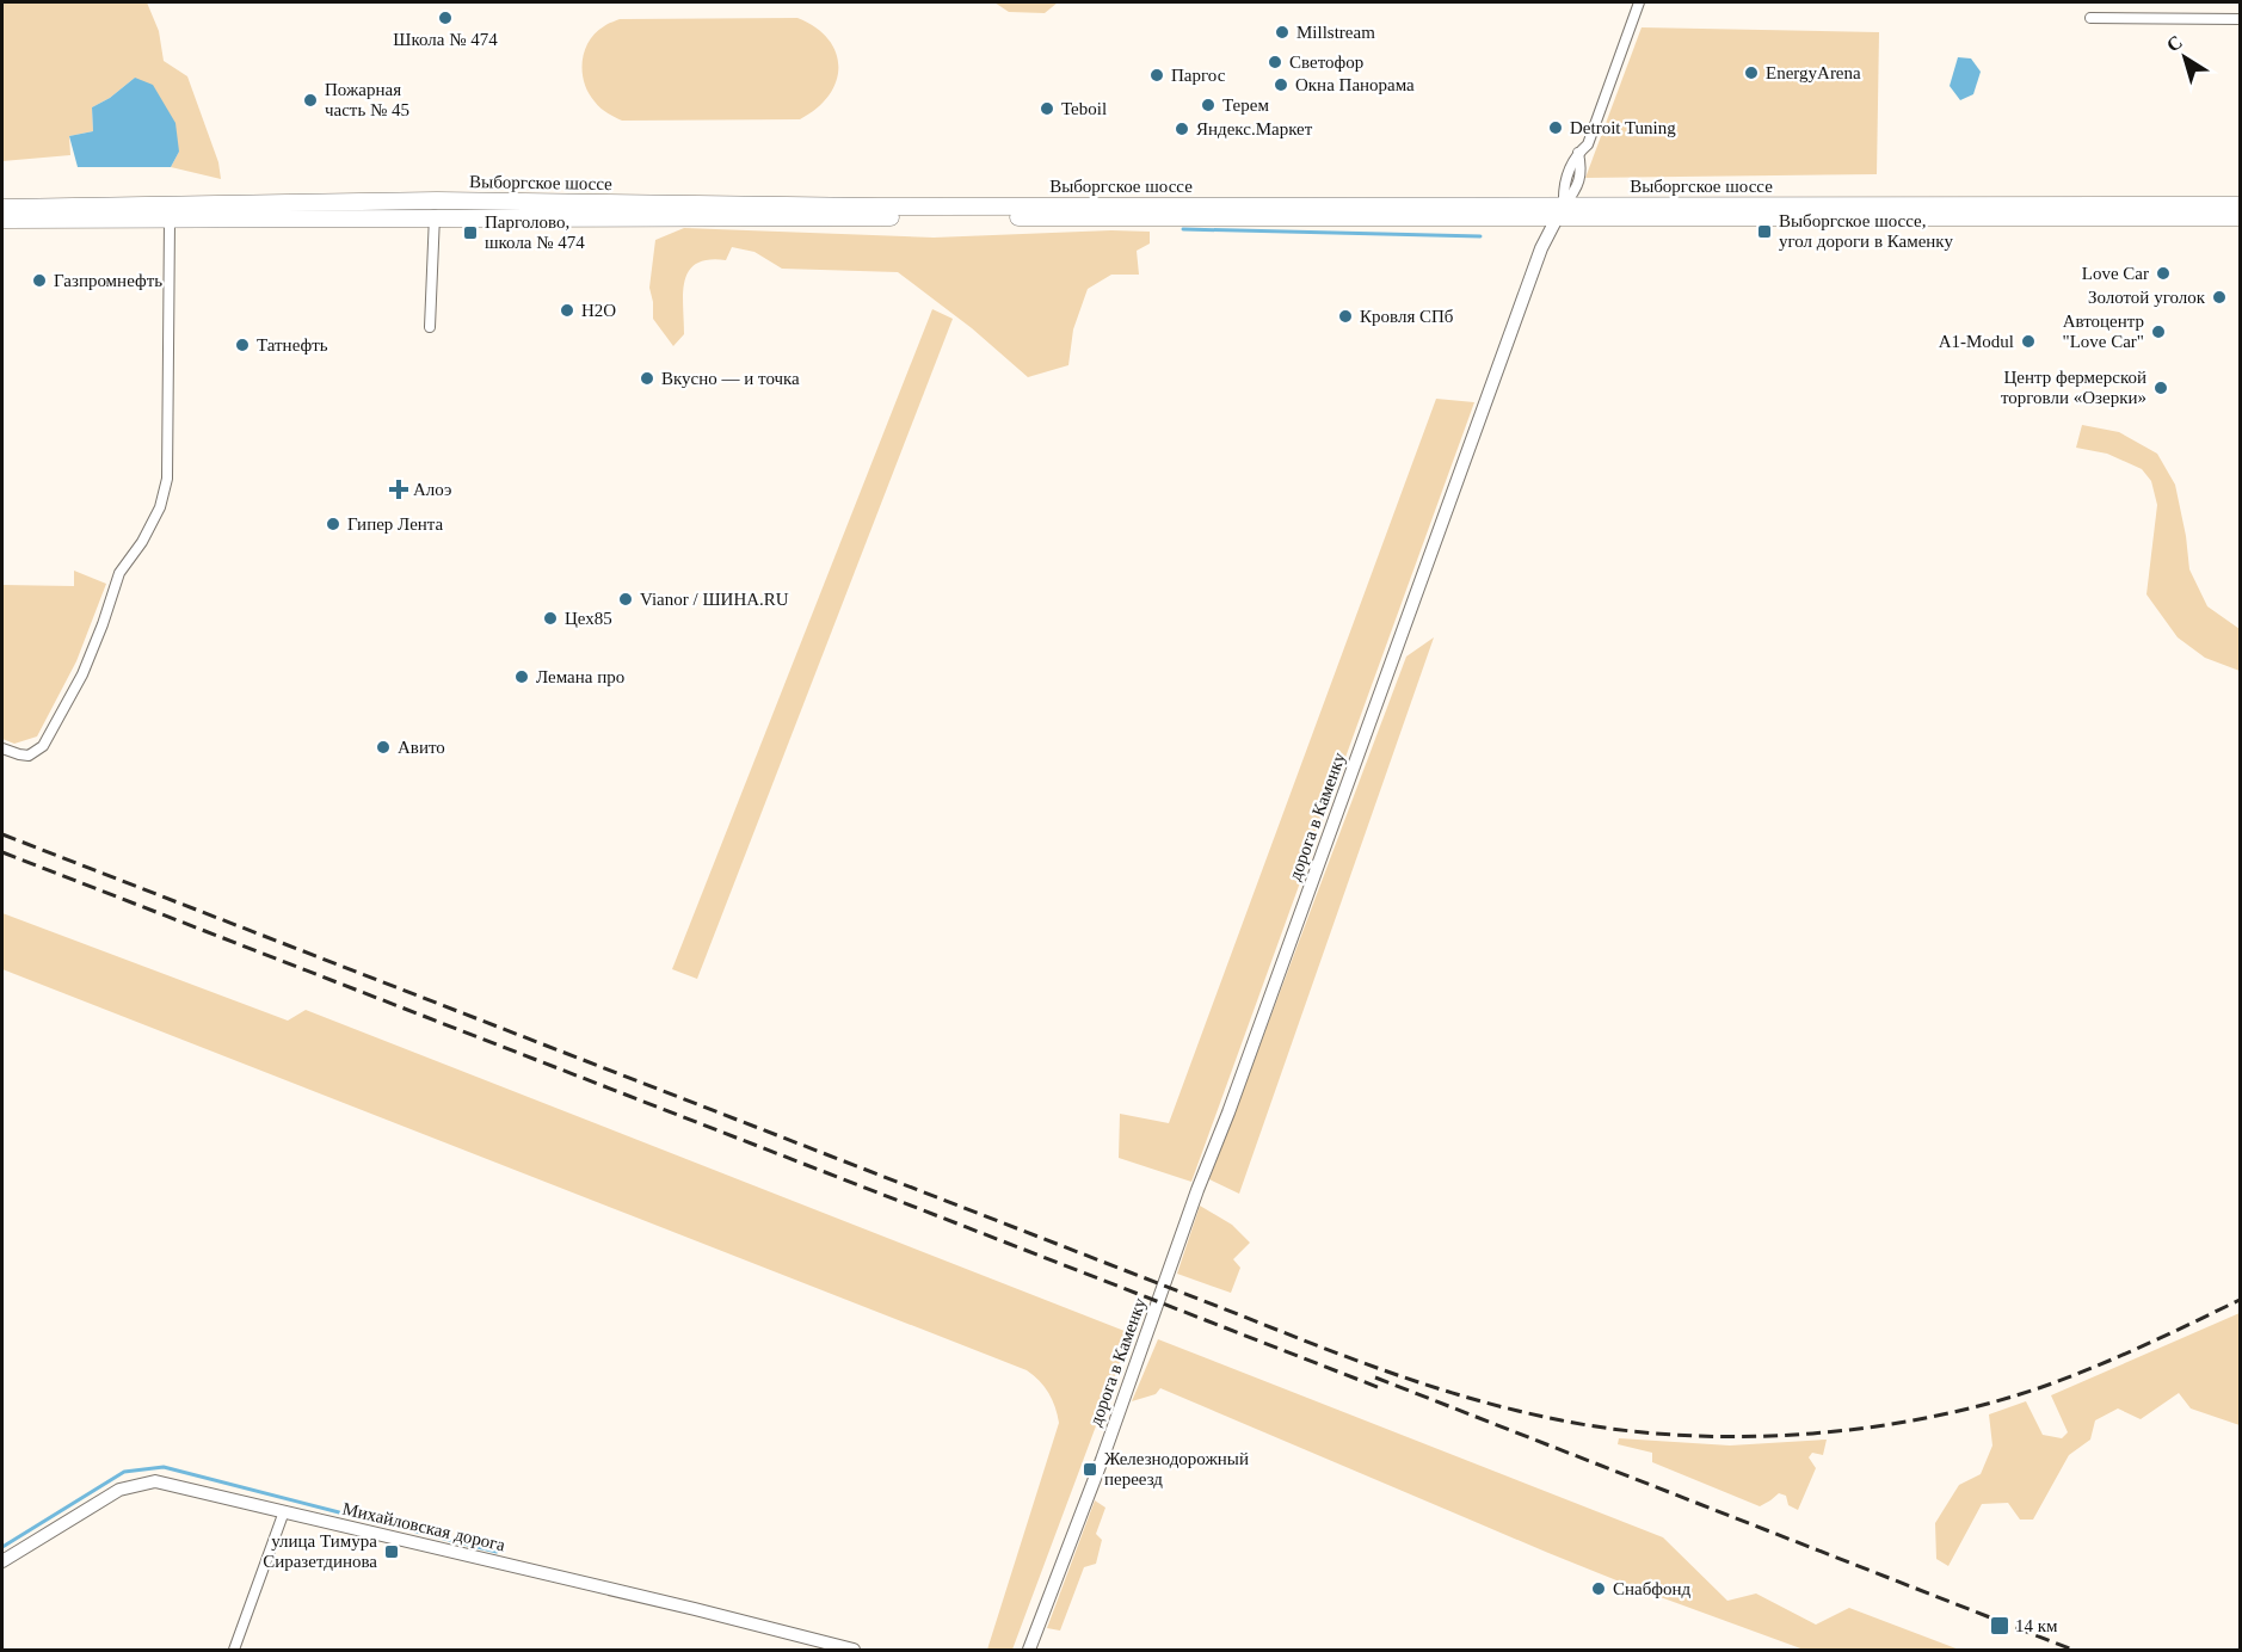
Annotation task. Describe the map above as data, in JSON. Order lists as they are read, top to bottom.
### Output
{
  "streets": {
    "main road": ["Выборгское шоссе"],
    "street": ["дорога в Каменку", "Михайловская дорога"]
  },
  "crossings": [
    ["Выборгское шоссе", "дорога в Каменку"]
  ],
  "places": {
    "other": [
      "Школа № 474",
      "Millstream",
      "Светофор",
      "EnergyArena",
      "Паргос",
      "Окна Панорама",
      "Пожарная часть № 45",
      "Терем",
      "Teboil",
      "Detroit Tuning",
      "Яндекс.Маркет",
      "Love Car",
      "Газпромнефть",
      "Золотой уголок",
      "H2O",
      "Кровля СПб",
      "Автоцентр \"Love Car\"",
      "A1-Modul",
      "Татнефть",
      "Вкусно — и точка",
      "Центр фермерской торговли «Озерки»",
      "Гипер Лента",
      "Vianor / ШИНА.RU",
      "Цех85",
      "Лемана про",
      "Авито",
      "Снабфонд"
    ],
    "transit": [
      "Выборгское шоссе, угол дороги в Каменку",
      "Парголово, школа № 474",
      "Железнодорожный переезд",
      "улица Тимура Сиразетдинова",
      "14 км"
    ],
    "health": ["Алоэ"]
  },
  "north": "top left"
}
